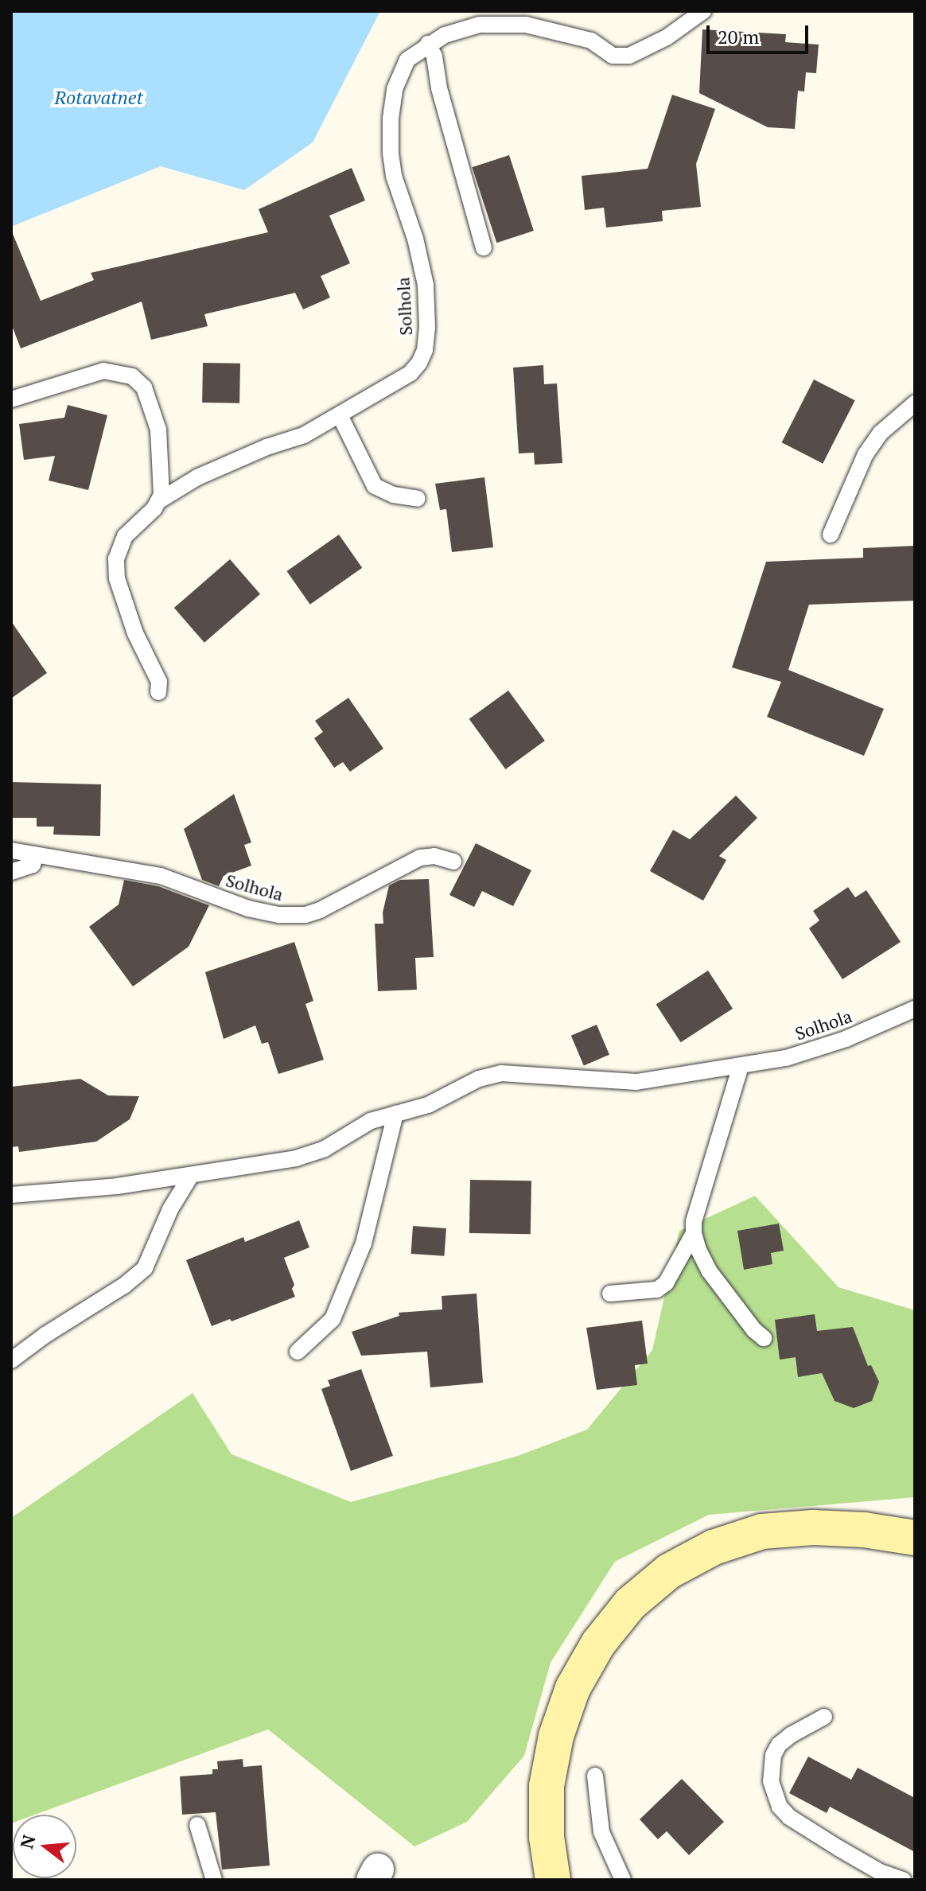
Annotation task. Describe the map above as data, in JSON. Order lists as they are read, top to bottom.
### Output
{
  "streets": {
    "lane": ["Solhola"]
  },
  "water": ["Rotavatnet"],
  "scale_bar": "20 m",
  "north": "left"
}
